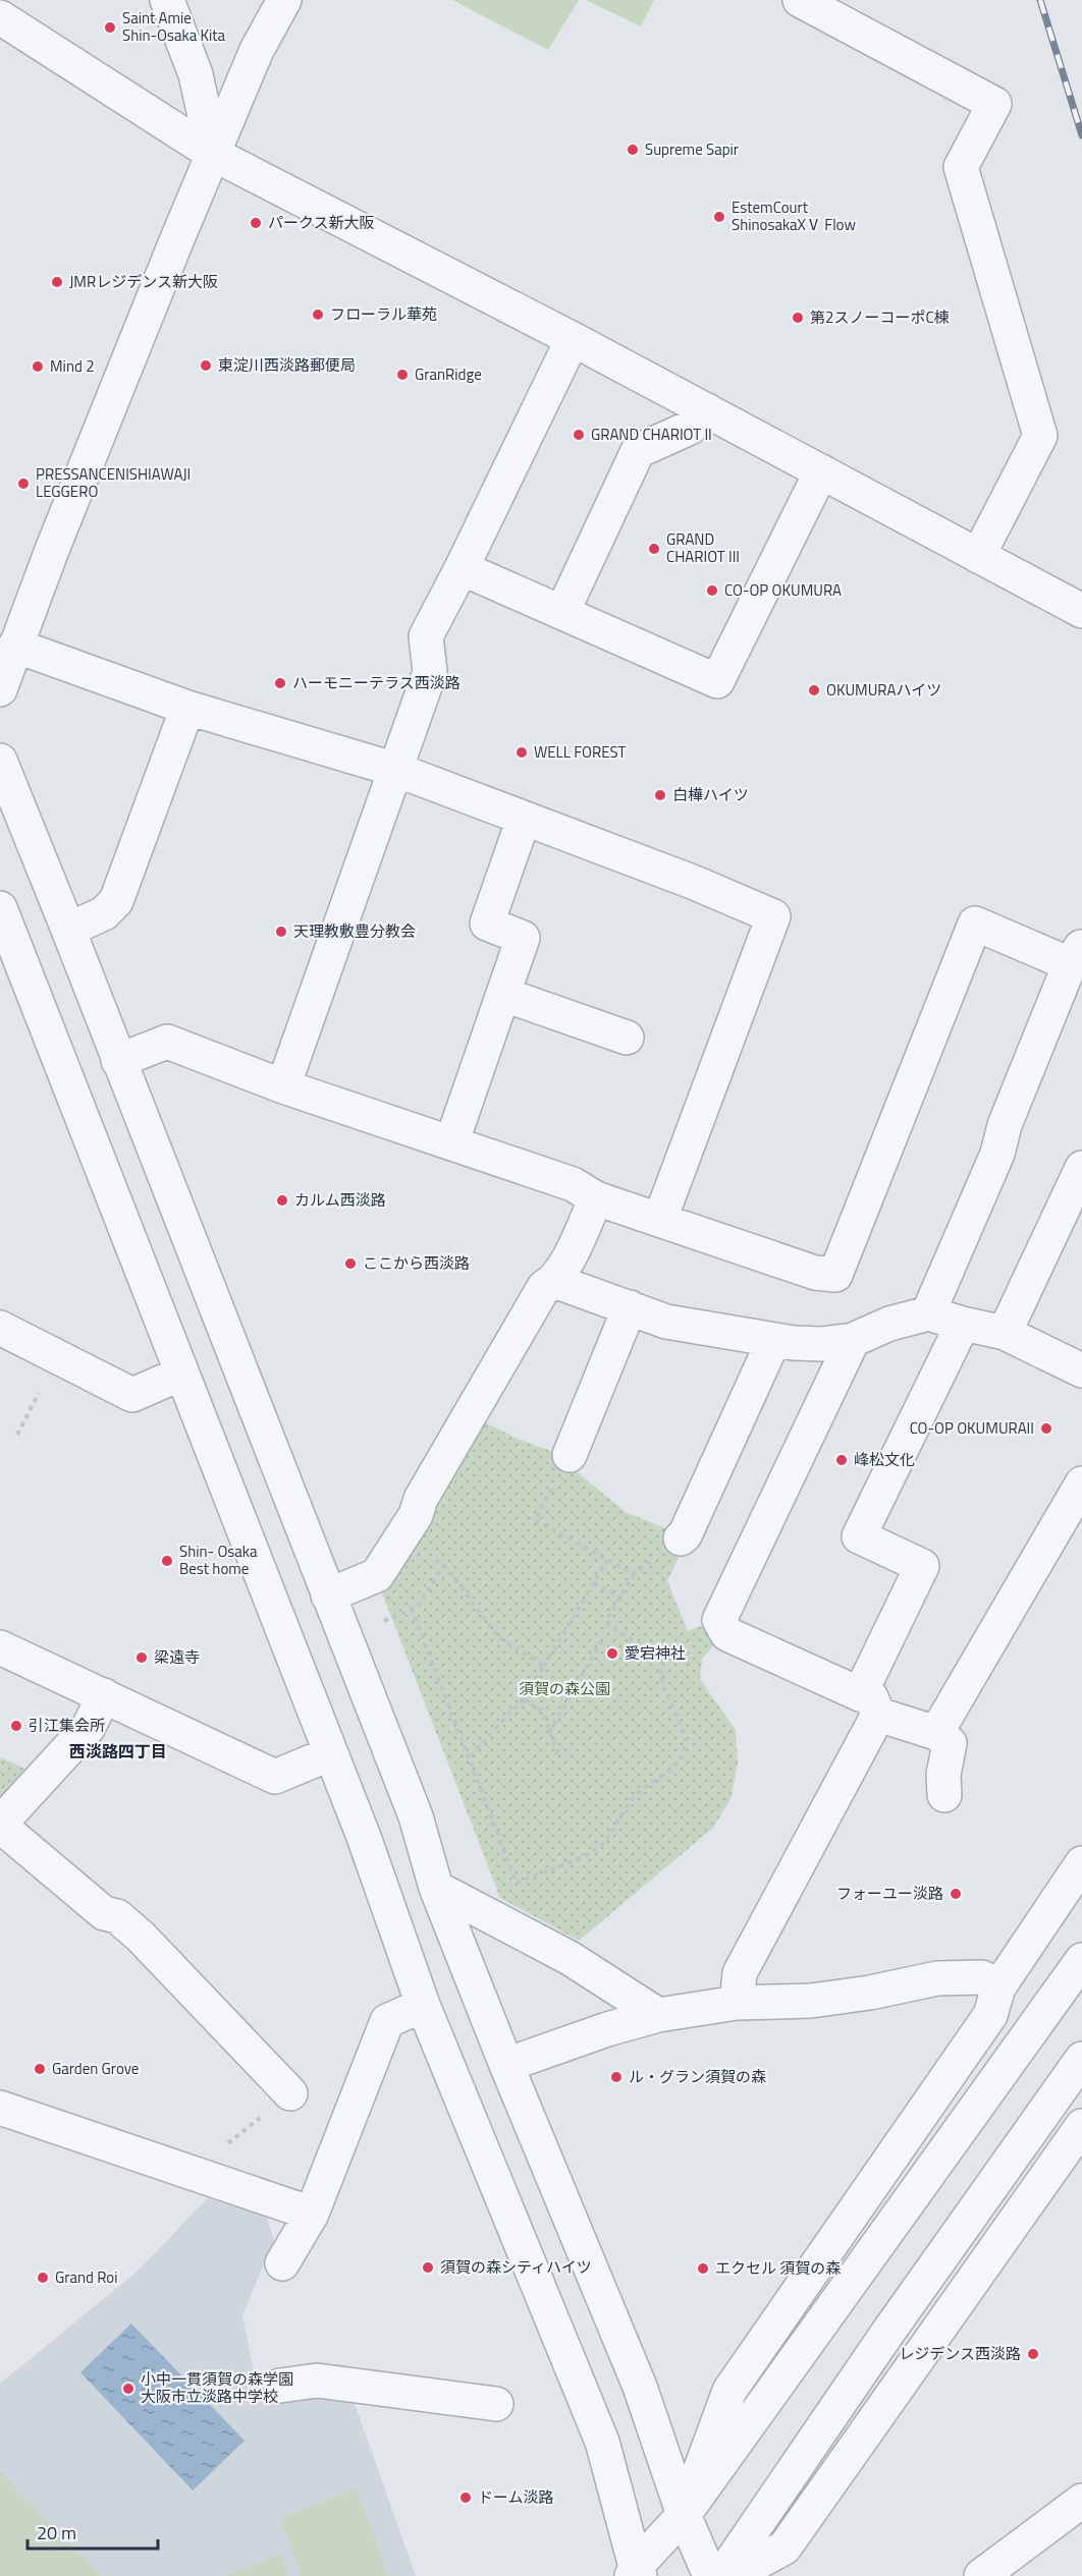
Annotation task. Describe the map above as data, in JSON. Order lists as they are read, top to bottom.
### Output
{
  "districts": ["西淡路四丁目"],
  "parks": ["須賀の森公園"],
  "places": [
    "Saint Amie Shin-Osaka Kita",
    "Supreme Sapir",
    "EstemCourt ShinosakaXⅤ Flow",
    "パークス新大阪",
    "JMRレジデンス新大阪",
    "フローラル華苑",
    "第2スノーコーポC棟",
    "東淀川西淡路郵便局",
    "Mind 2",
    "GranRidge",
    "GRAND CHARIOT II",
    "PRESSANCENISHIAWAJI LEGGERO",
    "GRAND CHARIOT III",
    "CO-OP OKUMURA",
    "ハーモニーテラス西淡路",
    "OKUMURAハイツ",
    "WELL FOREST",
    "白樺ハイツ",
    "天理教敷豊分教会",
    "カルム西淡路",
    "ここから西淡路",
    "CO-OP OKUMURAII",
    "峰松文化",
    "Shin- Osaka Best home",
    "愛宕神社",
    "梁遠寺",
    "引江集会所",
    "フォーユー淡路",
    "Garden Grove",
    "ル・グラン須賀の森",
    "須賀の森シティハイツ",
    "エクセル 須賀の森",
    "Grand Roi",
    "レジデンス西淡路",
    "小中一貫須賀の森学園 大阪市立淡路中学校",
    "ドーム淡路"
  ],
  "scale_bar": "20 m"
}
